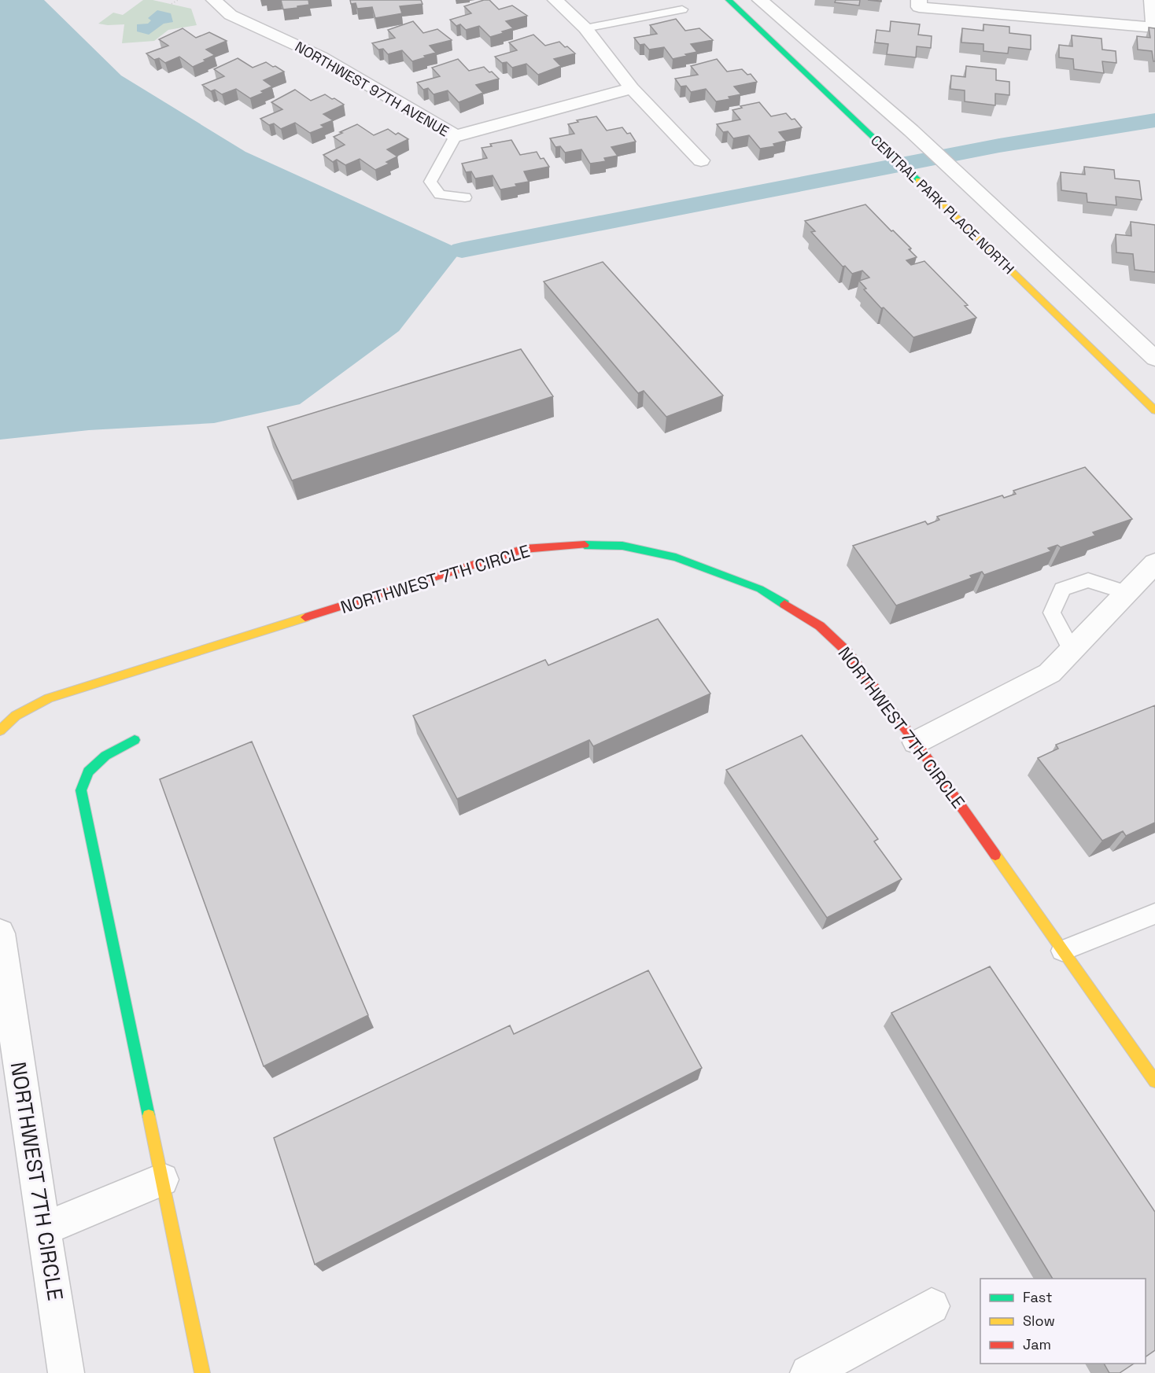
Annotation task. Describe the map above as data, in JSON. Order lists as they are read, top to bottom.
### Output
{
  "streets": {
    "street": ["NORTHWEST 97TH AVENUE", "CENTRAL PARK PLACE NORTH", "NORTHWEST 7TH CIRCLE"]
  },
  "legend": ["Fast", "Slow", "Jam"]
}
